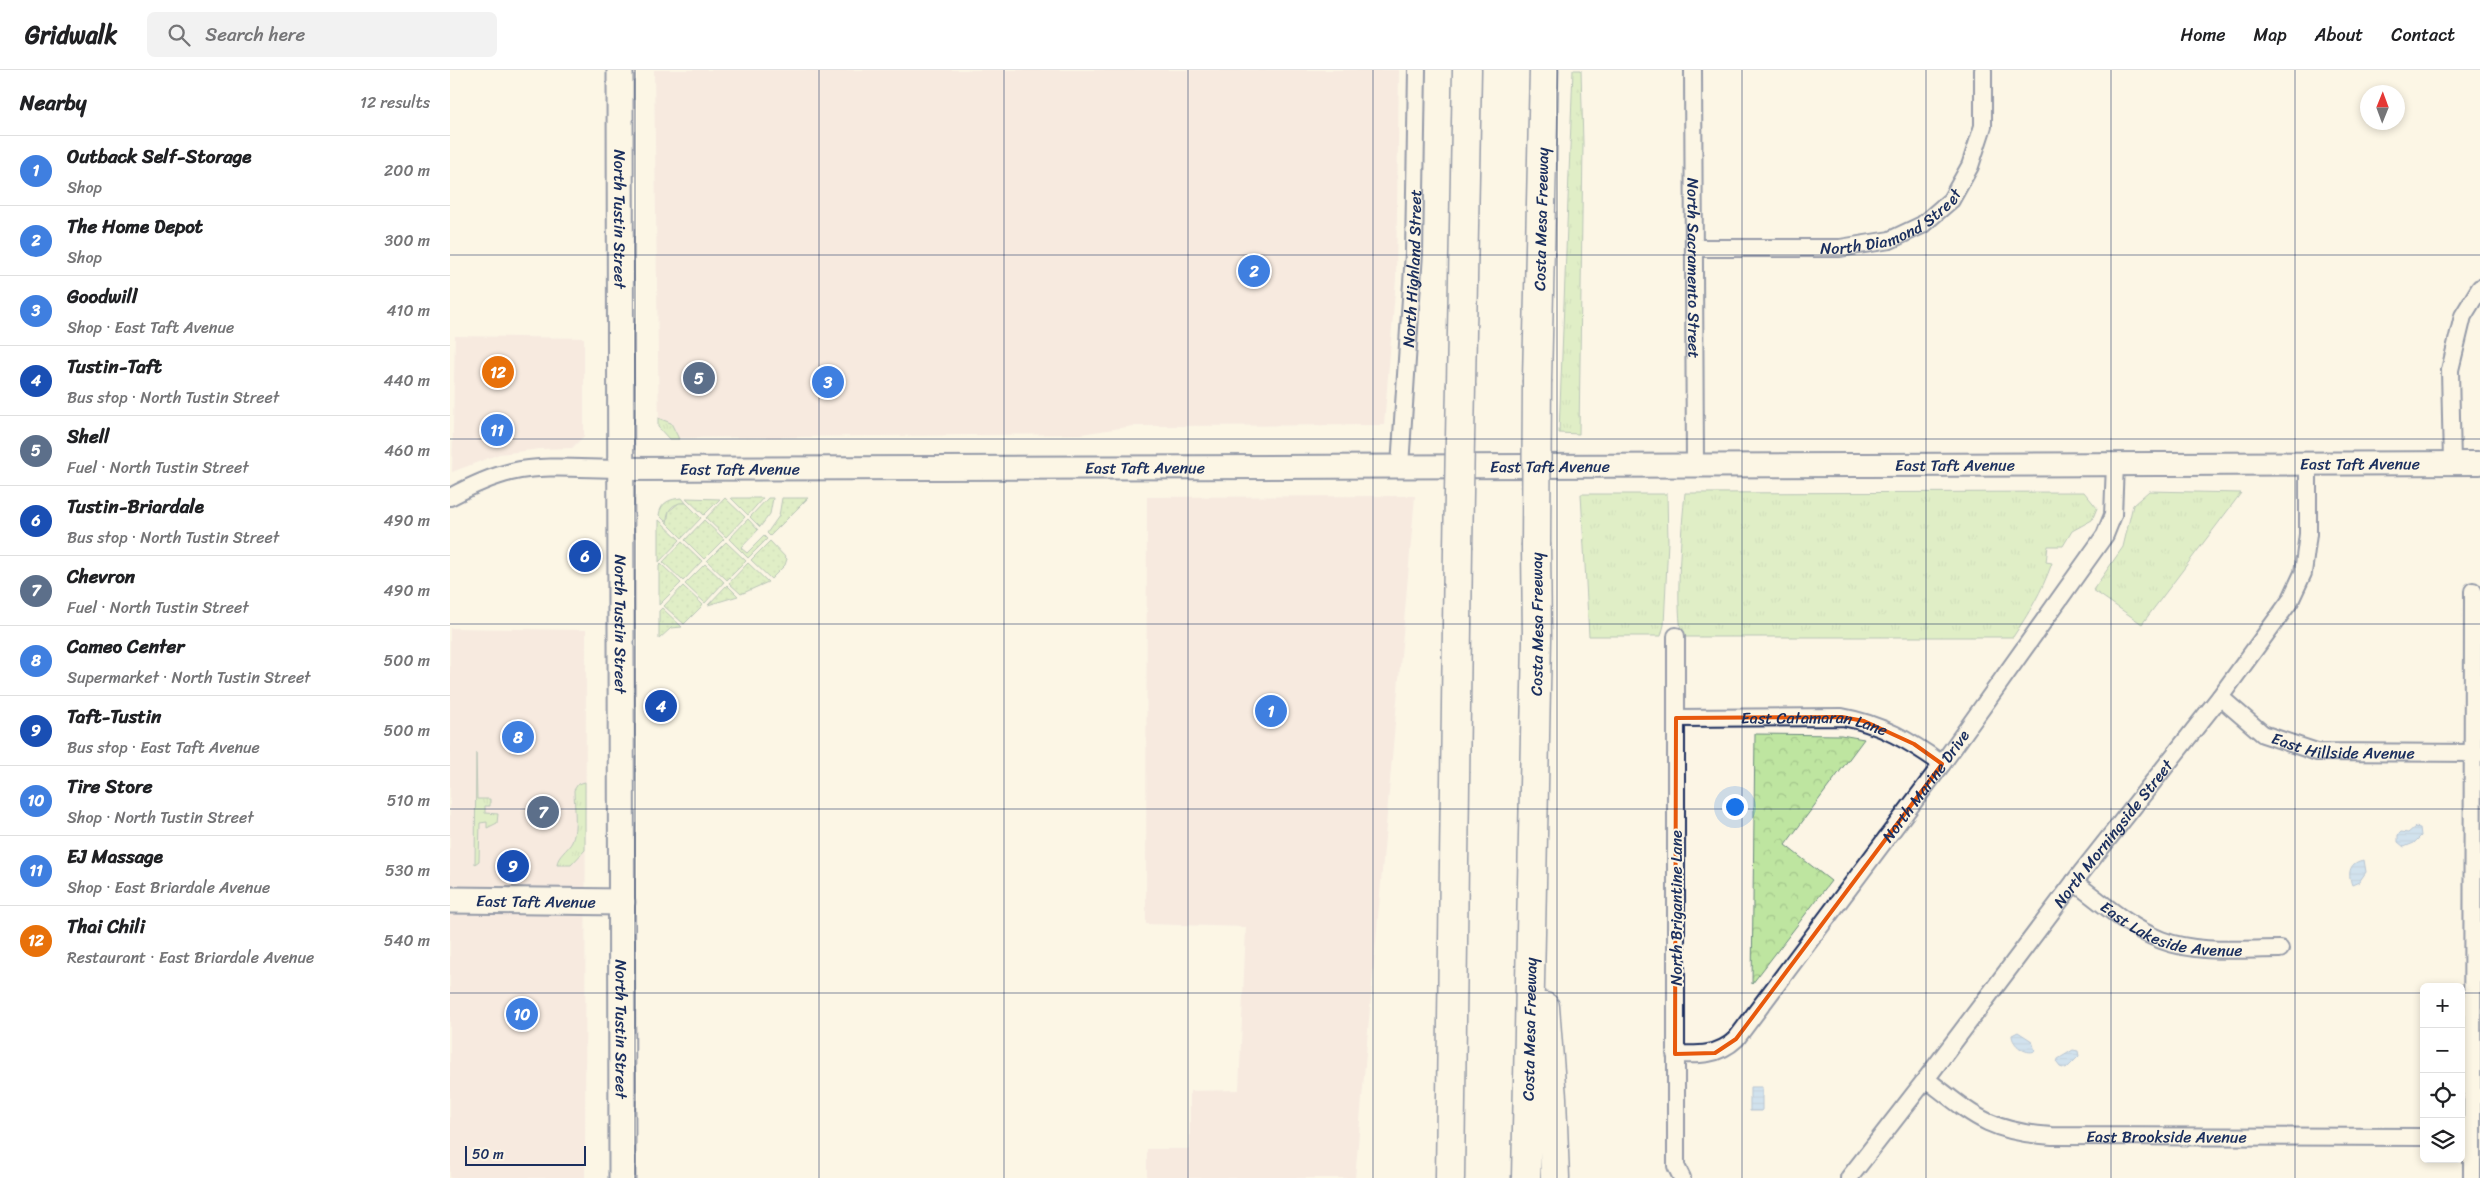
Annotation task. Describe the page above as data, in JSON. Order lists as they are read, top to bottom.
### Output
{
  "streets": {
    "highway": ["Costa Mesa Freeway"],
    "main road": ["North Tustin Street", "East Taft Avenue"],
    "street": [
      "North Diamond Street",
      "North Highland Street",
      "North Sacramento Street",
      "East Catamaran Lane",
      "East Hillside Avenue",
      "North Marine Drive",
      "North Morningside Street",
      "North Brigantine Lane",
      "East Lakeside Avenue",
      "East Brookside Avenue"
    ]
  },
  "crossings": [
    ["North Diamond Street", "North Sacramento Street"],
    ["North Tustin Street", "East Taft Avenue"],
    ["North Highland Street", "East Taft Avenue"],
    ["North Sacramento Street", "East Taft Avenue"],
    ["East Taft Avenue", "North Marine Drive"],
    ["East Taft Avenue", "North Morningside Street"],
    ["East Catamaran Lane", "North Marine Drive"],
    ["East Catamaran Lane", "North Brigantine Lane"],
    ["East Hillside Avenue", "North Morningside Street"],
    ["North Marine Drive", "North Brigantine Lane"],
    ["North Morningside Street", "East Lakeside Avenue"],
    ["North Morningside Street", "East Brookside Avenue"]
  ],
  "scale_bar": "50 m",
  "north": "top",
  "page": {
    "header": "Gridwalk",
    "search": "Search here",
    "nav": [
      "Home",
      "Map",
      "About",
      "Contact"
    ],
    "heading": ["Nearby", "12 results"],
    "list": [
      {
        "mark": "1",
        "name": "Outback Self-Storage",
        "note": "Shop",
        "value": "200 m"
      },
      {
        "mark": "2",
        "name": "The Home Depot",
        "note": "Shop",
        "value": "300 m"
      },
      {
        "mark": "3",
        "name": "Goodwill",
        "note": "Shop · East Taft Avenue",
        "value": "410 m"
      },
      {
        "mark": "4",
        "name": "Tustin-Taft",
        "note": "Bus stop · North Tustin Street",
        "value": "440 m"
      },
      {
        "mark": "5",
        "name": "Shell",
        "note": "Fuel · North Tustin Street",
        "value": "460 m"
      },
      {
        "mark": "6",
        "name": "Tustin-Briardale",
        "note": "Bus stop · North Tustin Street",
        "value": "490 m"
      },
      {
        "mark": "7",
        "name": "Chevron",
        "note": "Fuel · North Tustin Street",
        "value": "490 m"
      },
      {
        "mark": "8",
        "name": "Cameo Center",
        "note": "Supermarket · North Tustin Street",
        "value": "500 m"
      },
      {
        "mark": "9",
        "name": "Taft-Tustin",
        "note": "Bus stop · East Taft Avenue",
        "value": "500 m"
      },
      {
        "mark": "10",
        "name": "Tire Store",
        "note": "Shop · North Tustin Street",
        "value": "510 m"
      },
      {
        "mark": "11",
        "name": "EJ Massage",
        "note": "Shop · East Briardale Avenue",
        "value": "530 m"
      },
      {
        "mark": "12",
        "name": "Thai Chili",
        "note": "Restaurant · East Briardale Avenue",
        "value": "540 m"
      }
    ],
    "pins": [
      "2",
      "12",
      "5",
      "3",
      "11",
      "6",
      "4",
      "1",
      "8",
      "7",
      "9",
      "10"
    ],
    "map_buttons": ["+", "−"],
    "scale": "50 m"
  }
}
